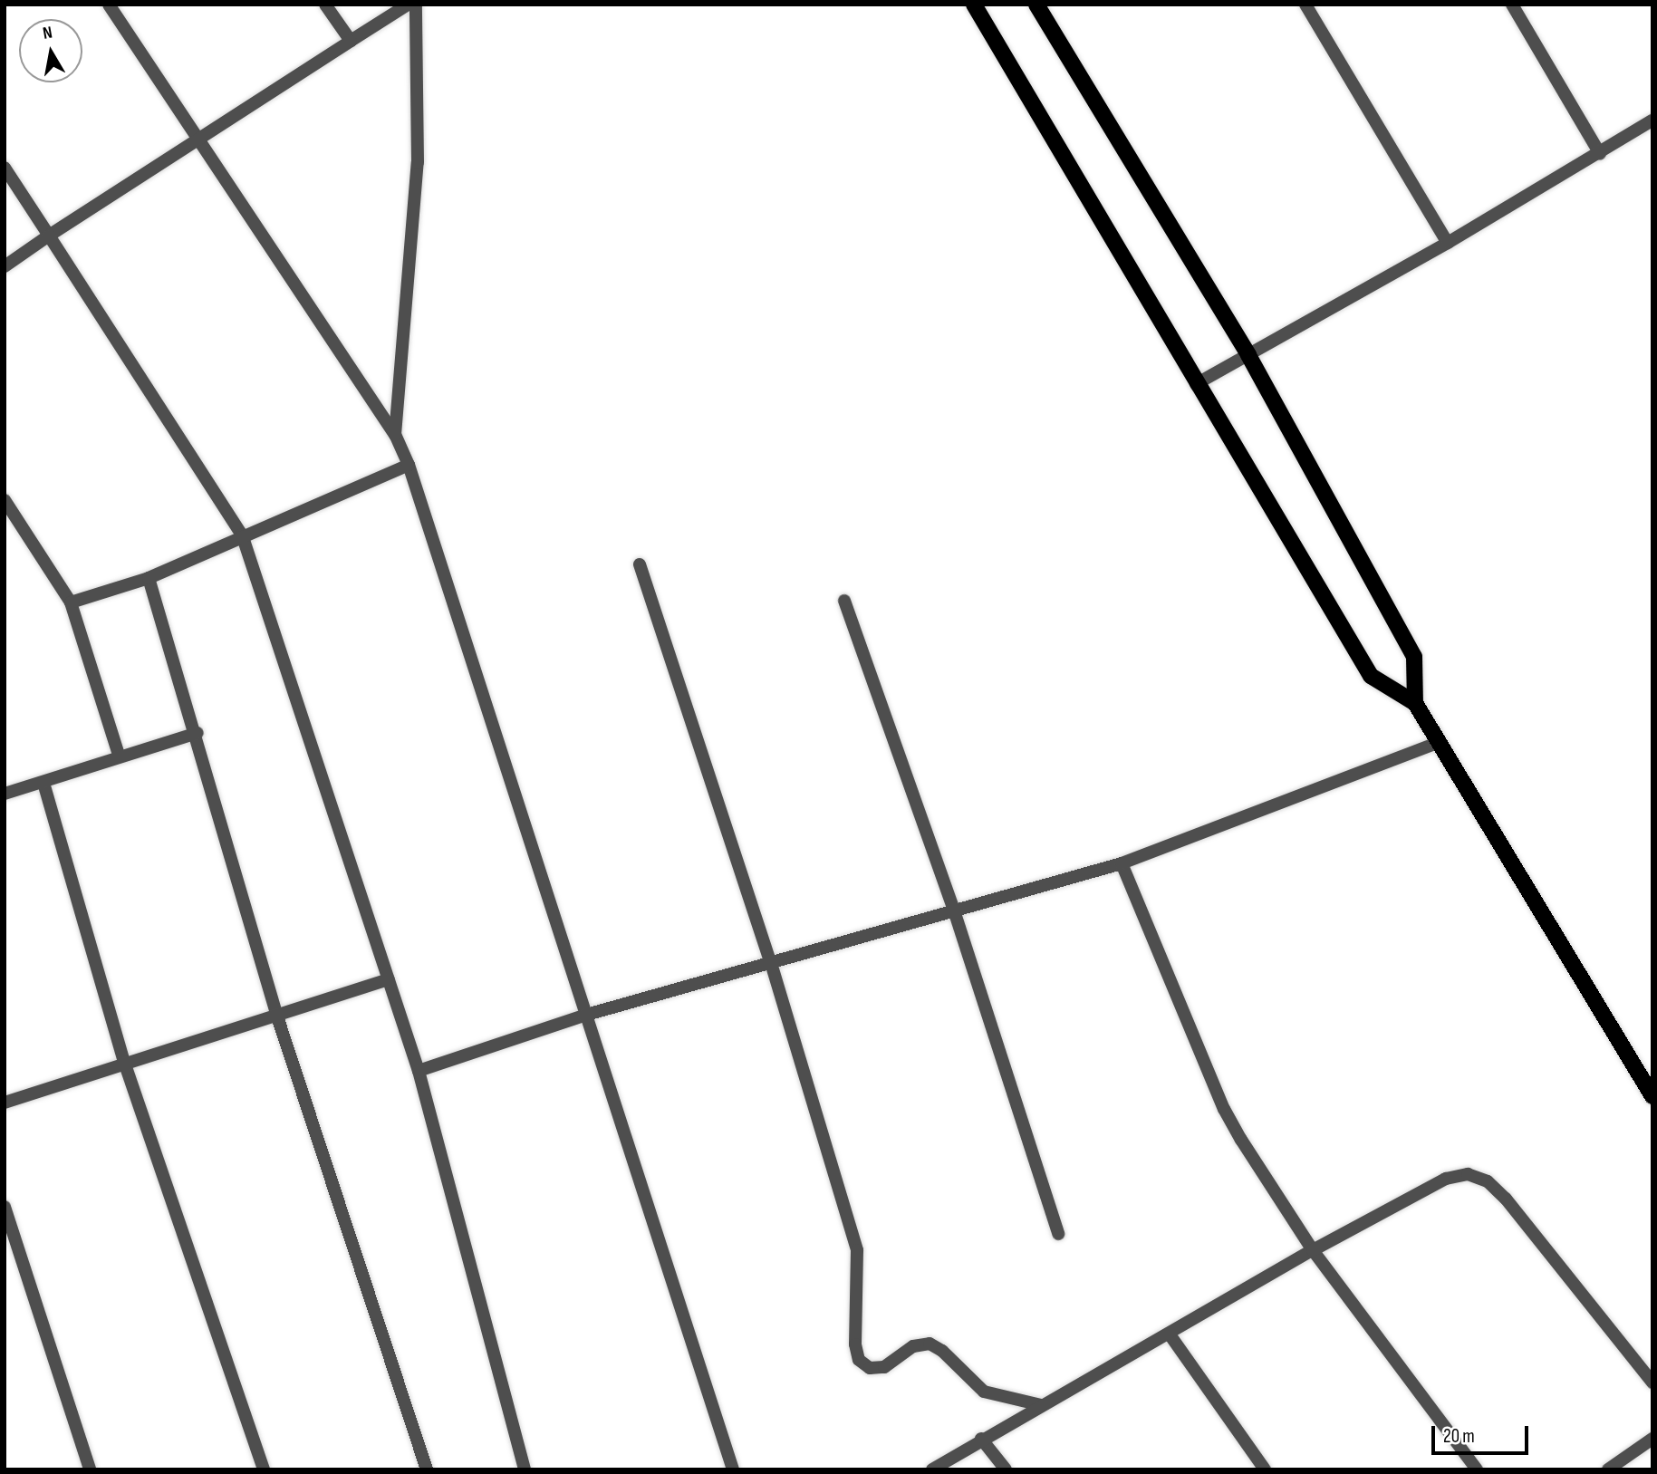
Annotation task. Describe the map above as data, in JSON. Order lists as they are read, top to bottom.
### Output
{
  "scale_bar": "20 m",
  "north": "top"
}
